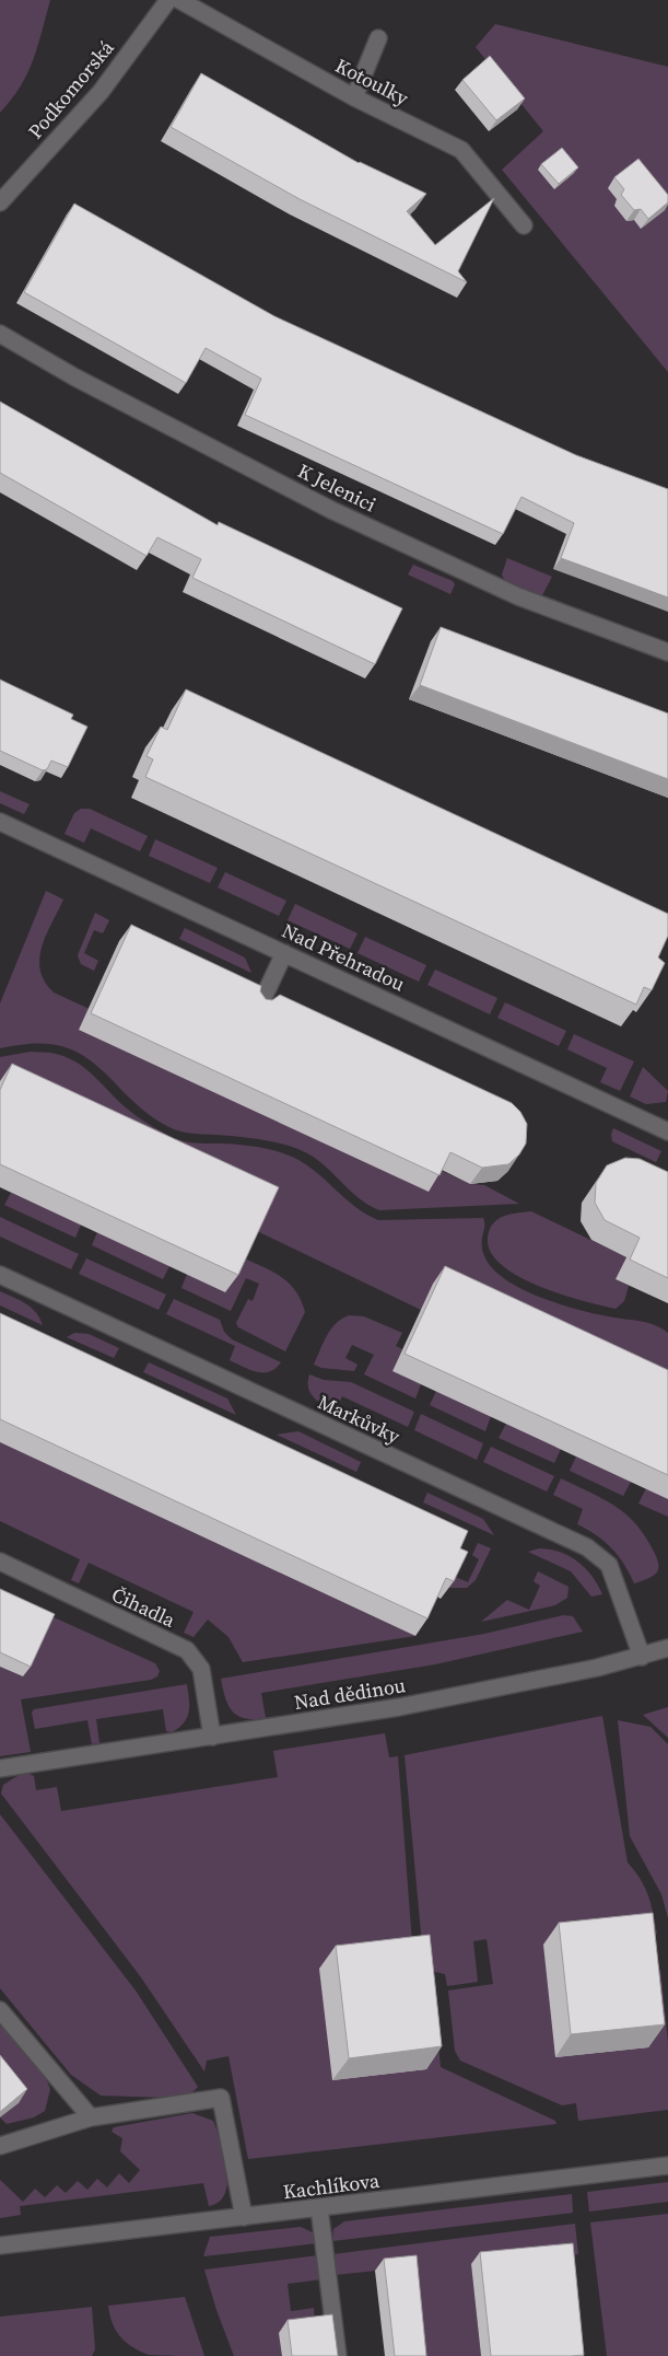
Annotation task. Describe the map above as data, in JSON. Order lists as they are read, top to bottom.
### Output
{
  "streets": {
    "street": [
      "Kotoulky",
      "Podkomorská",
      "K Jelenici",
      "Nad Přehradou",
      "Markůvky",
      "Čihadla",
      "Nad dědinou",
      "Kachlíkova"
    ]
  },
  "crossings": [
    ["Markůvky", "Nad dědinou"],
    ["Čihadla", "Nad dědinou"]
  ]
}
